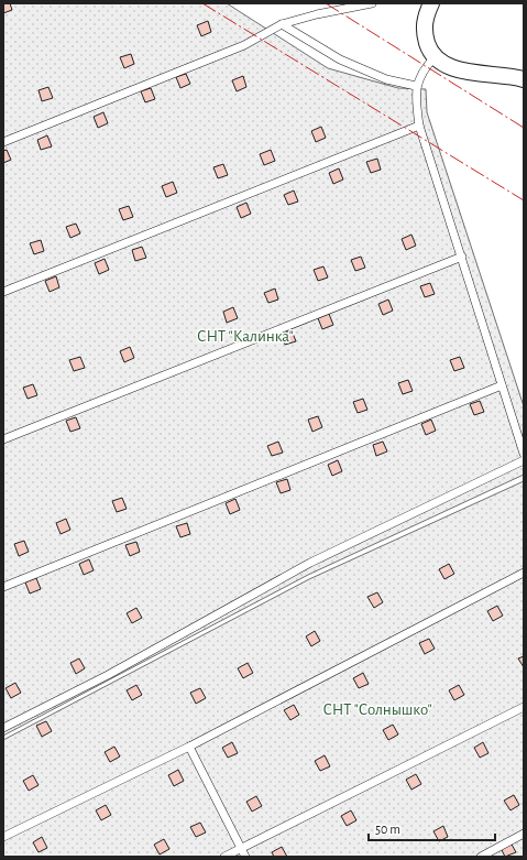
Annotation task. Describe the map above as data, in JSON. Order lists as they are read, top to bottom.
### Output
{
  "parks": ["СНТ \"Калинка\"", "СНТ \"Солнышко\""],
  "scale_bar": "50 m"
}
